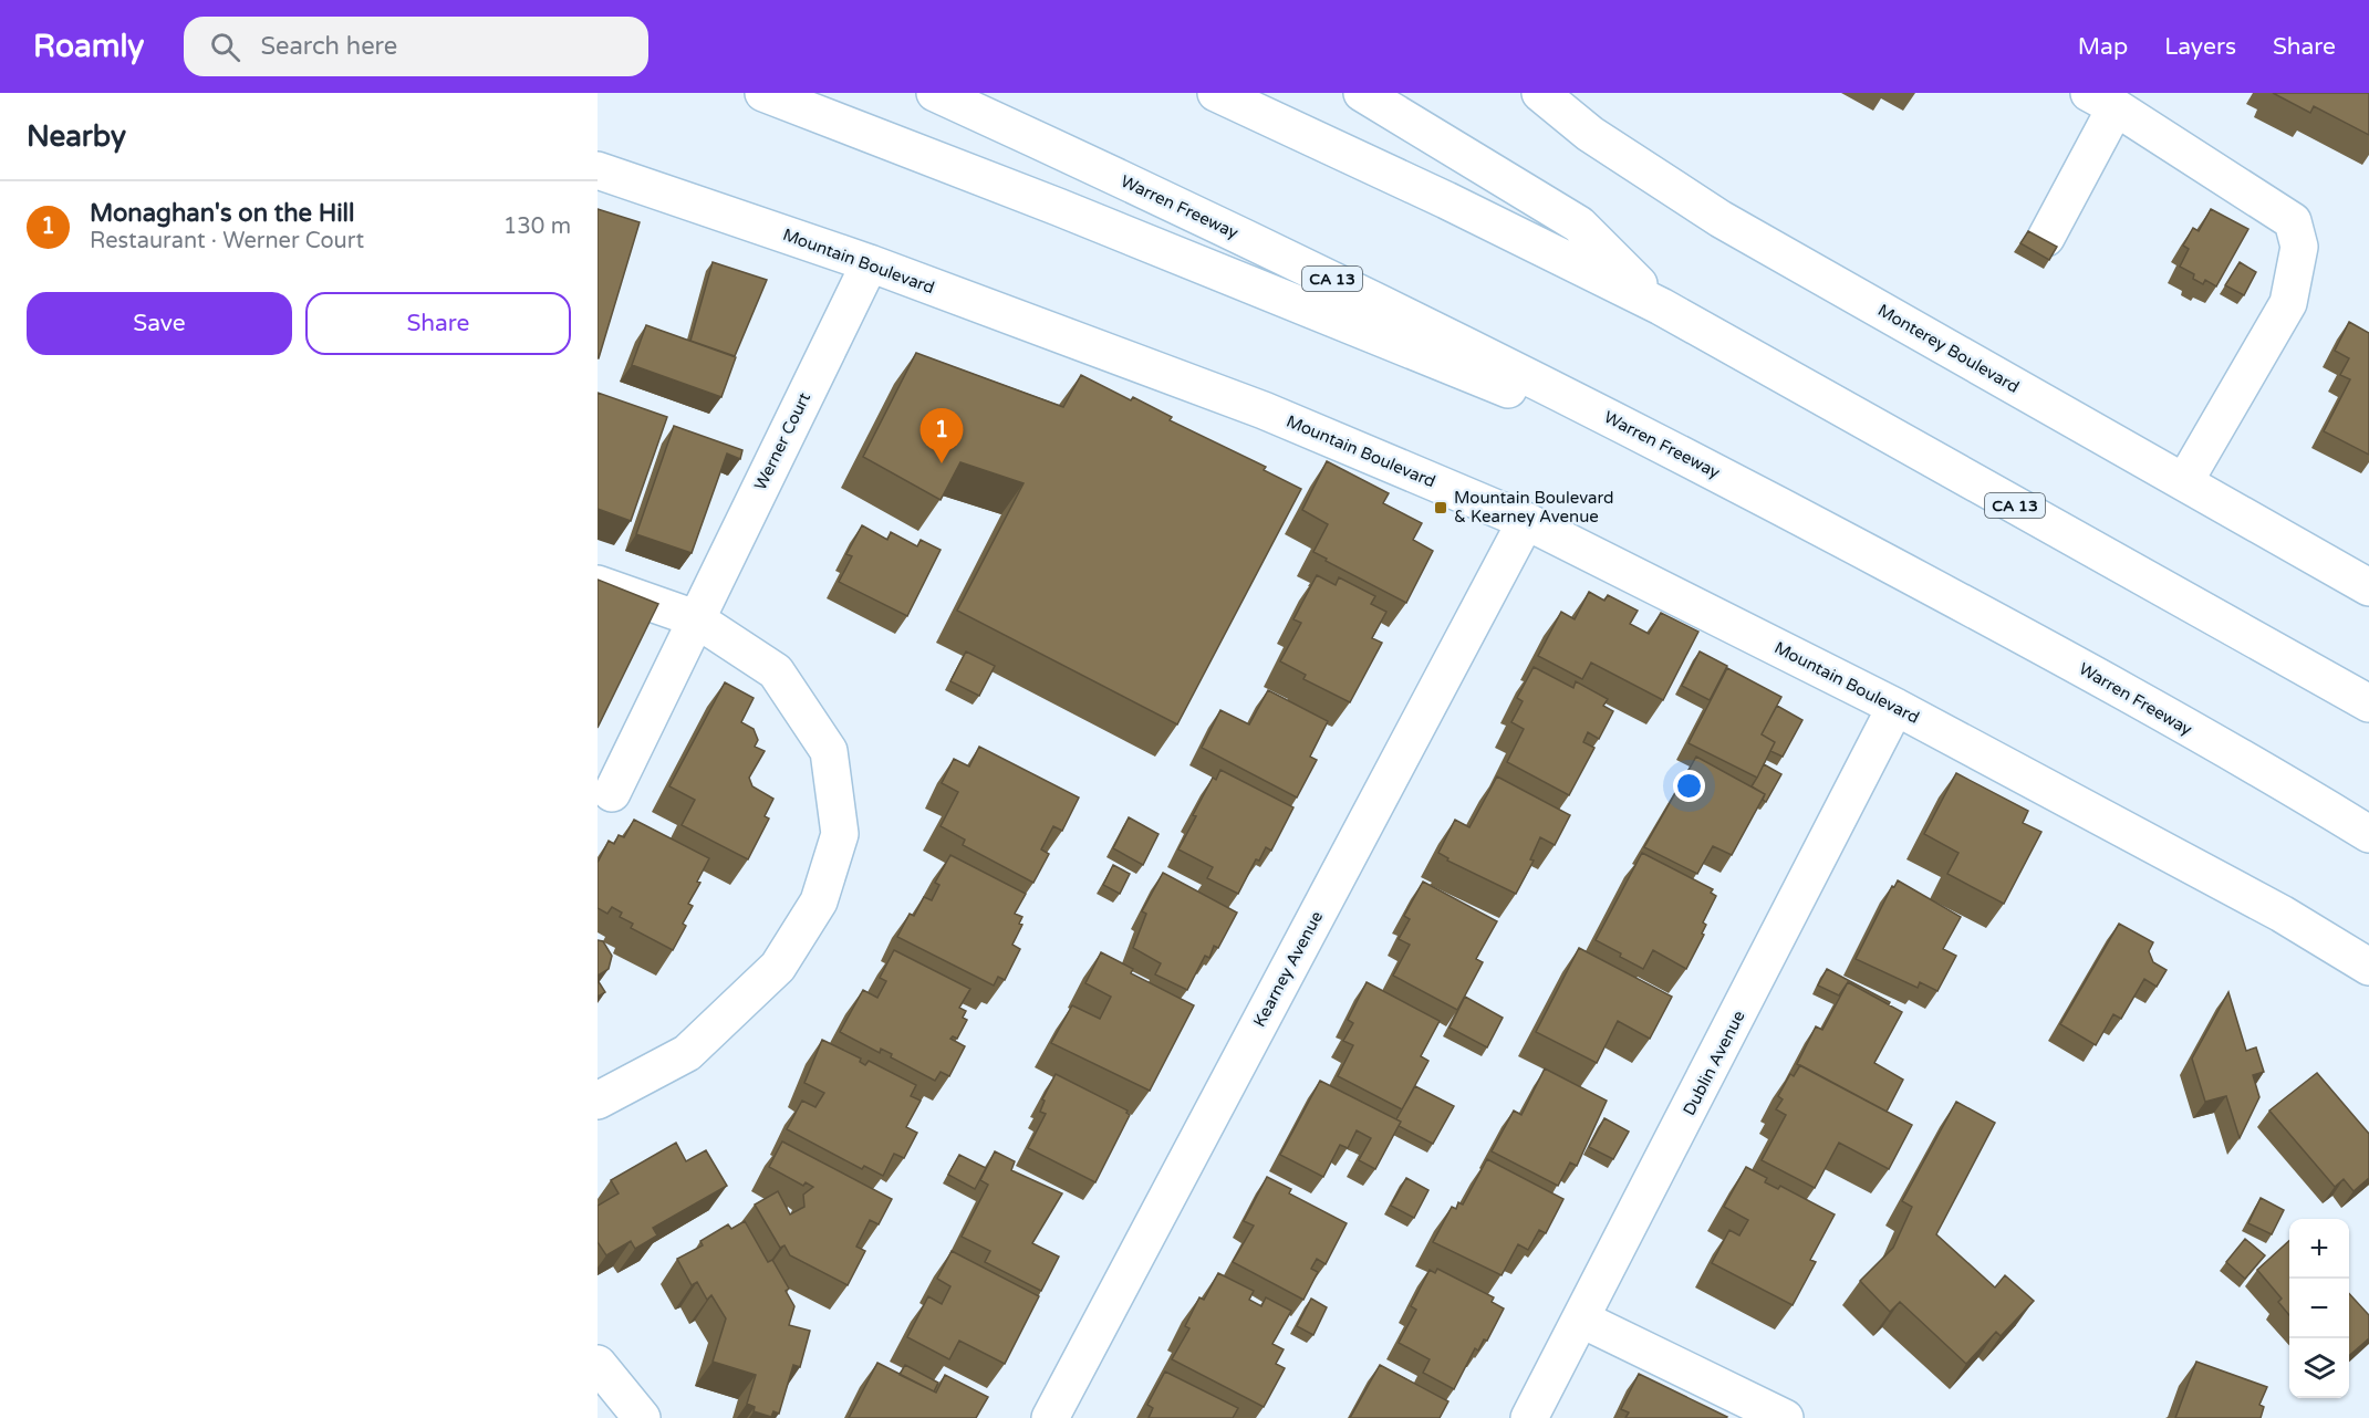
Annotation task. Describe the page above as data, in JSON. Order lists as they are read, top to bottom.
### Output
{
  "streets": {
    "main road": [
      "Warren Freeway",
      "Mountain Boulevard",
      "CA 13",
      "Monterey Boulevard",
      "Werner Court",
      "Kearney Avenue",
      "Dublin Avenue"
    ]
  },
  "crossings": [
    ["Mountain Boulevard", "Werner Court"],
    ["Mountain Boulevard", "Kearney Avenue"],
    ["Mountain Boulevard", "Dublin Avenue"]
  ],
  "places": {
    "transit": ["Mountain Boulevard & Kearney Avenue"]
  },
  "page": {
    "header": "Roamly",
    "search": "Search here",
    "nav": ["Map", "Layers", "Share"],
    "heading": "Nearby",
    "list": [
      {
        "mark": "1",
        "name": "Monaghan's on the Hill",
        "note": "Restaurant · Werner Court",
        "value": "130 m"
      }
    ],
    "buttons": ["Save", "Share"],
    "pins": "1",
    "map_buttons": ["+", "−"]
  }
}
